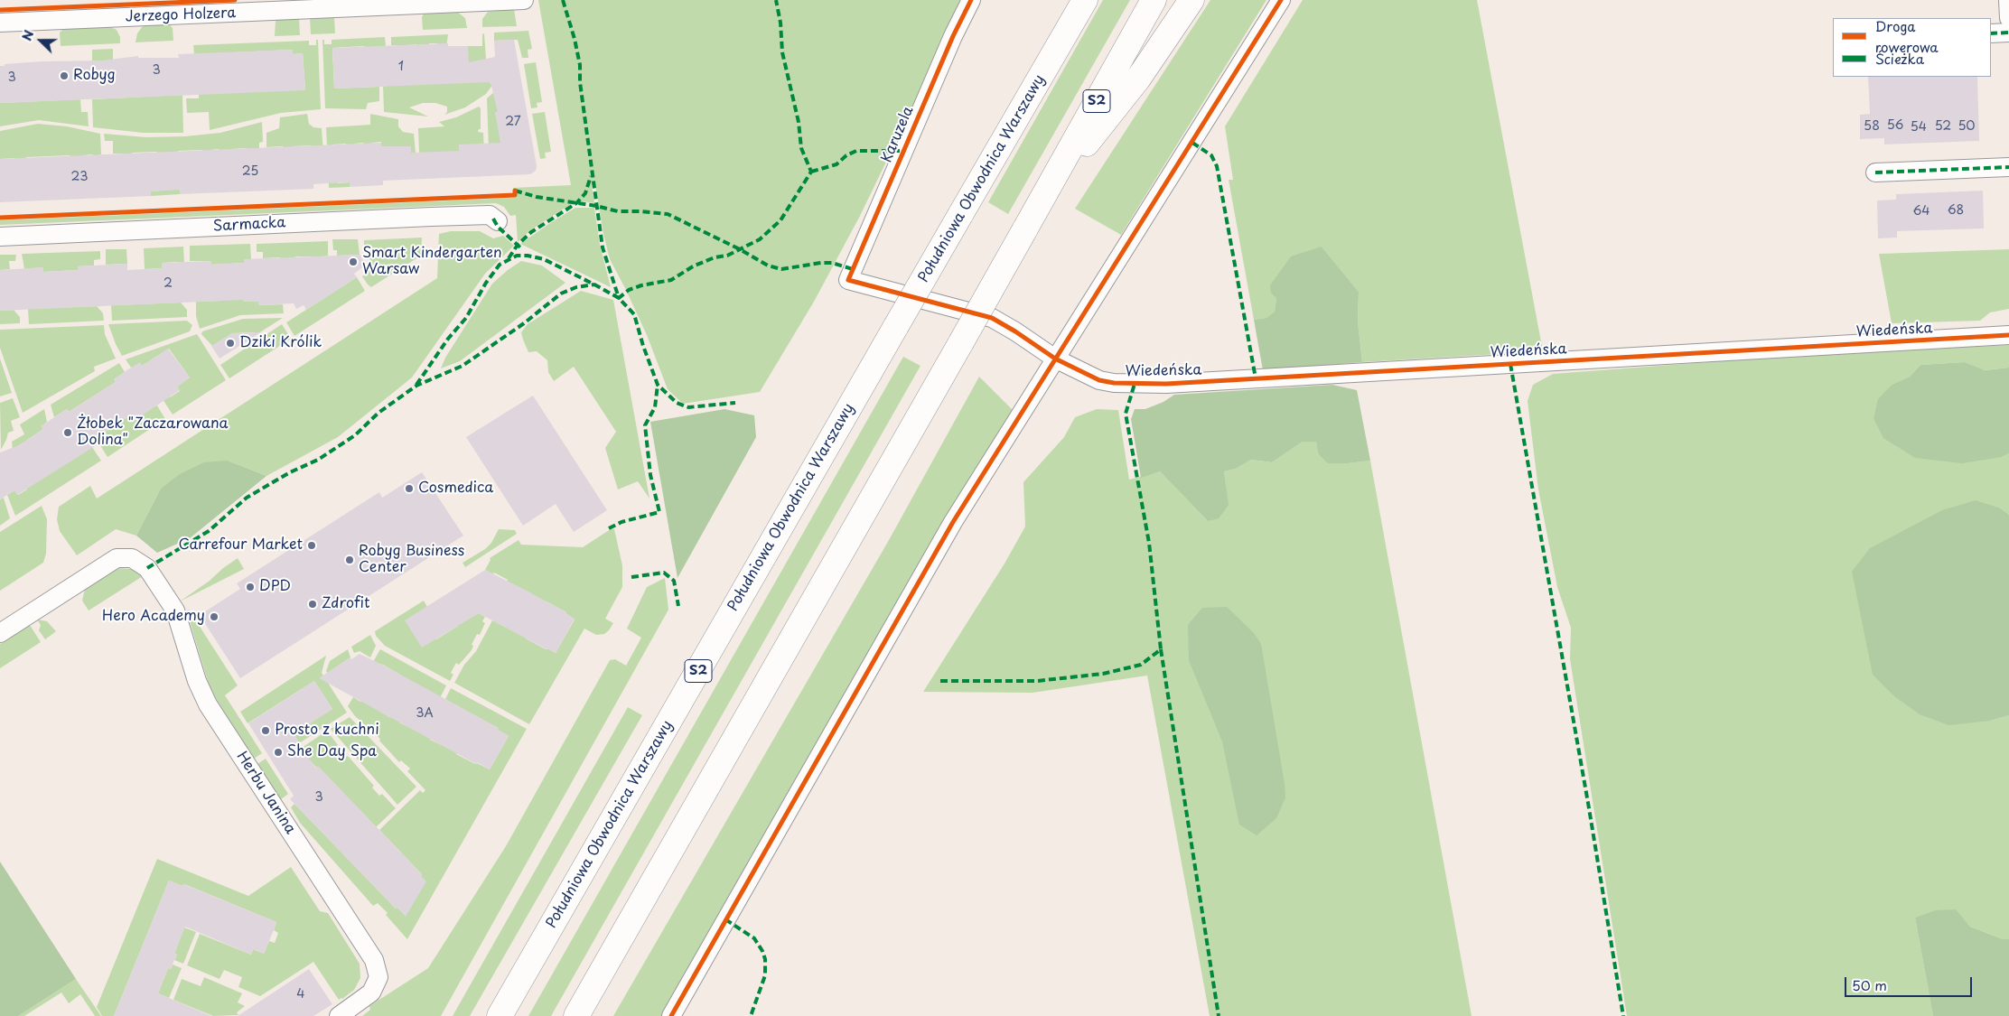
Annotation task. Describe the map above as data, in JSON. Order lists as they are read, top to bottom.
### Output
{
  "streets": {
    "highway": ["S2", "Południowa Obwodnica Warszawy"],
    "street": [
      "Jerzego Holzera",
      "Karuzela",
      "Sarmacka",
      "Wiedeńska",
      "Herbu Janina"
    ]
  },
  "crossings": [
    ["Karuzela", "Wiedeńska"]
  ],
  "places": [
    "Robyg",
    "Smart Kindergarten Warsaw",
    "Dziki Królik",
    "Żłobek \"Zaczarowana Dolina\"",
    "Cosmedica",
    "Carrefour Market",
    "Robyg Business Center",
    "DPD",
    "Zdrofit",
    "Hero Academy",
    "Prosto z kuchni",
    "She Day Spa"
  ],
  "house_numbers": [
    "1",
    "3",
    "3",
    "27",
    "56",
    "58",
    "52",
    "50",
    "54",
    "25",
    "23",
    "68",
    "64",
    "2",
    "3A",
    "3",
    "4"
  ],
  "legend": ["Droga rowerowa", "Ścieżka"],
  "scale_bar": "50 m",
  "north": "left"
}
